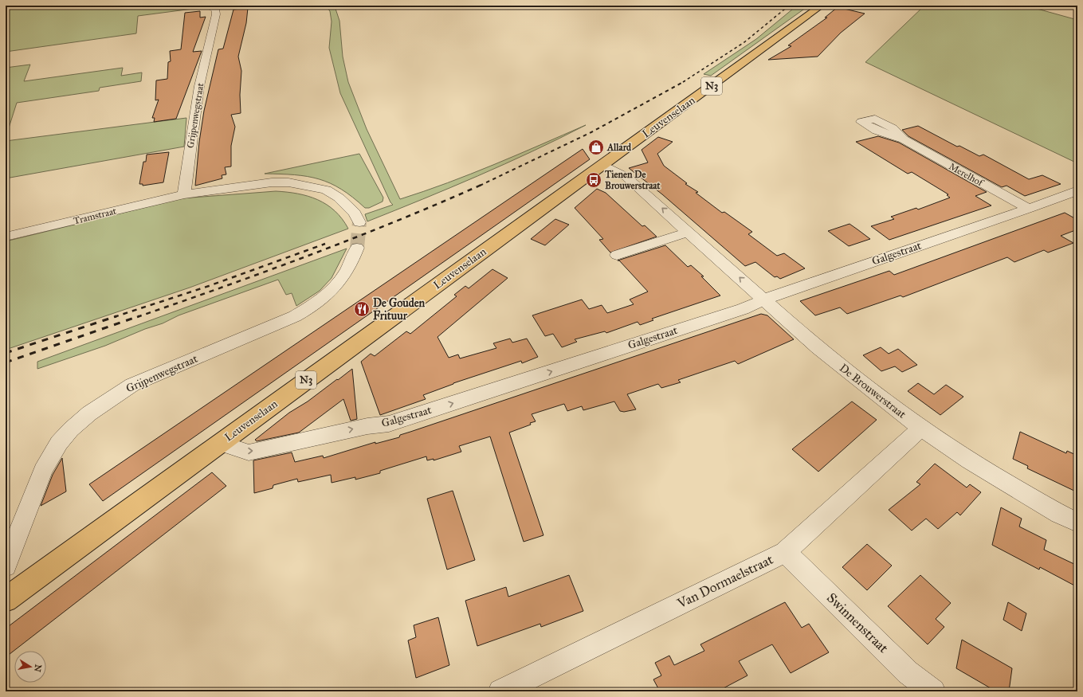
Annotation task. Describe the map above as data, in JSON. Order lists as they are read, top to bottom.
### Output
{
  "streets": {
    "main road": ["N3", "Leuvenselaan"],
    "street": [
      "Grijpenwegstraat",
      "Merelhof",
      "Tramstraat",
      "Galgestraat",
      "De Brouwerstraat",
      "Van Dormaelstraat",
      "Swinnenstraat"
    ]
  },
  "crossings": [
    ["Grijpenwegstraat", "Tramstraat"],
    ["Leuvenselaan", "Galgestraat"],
    ["Leuvenselaan", "De Brouwerstraat"],
    ["Merelhof", "Galgestraat"],
    ["Galgestraat", "De Brouwerstraat"],
    ["De Brouwerstraat", "Van Dormaelstraat"],
    ["Van Dormaelstraat", "Swinnenstraat"]
  ],
  "one_way": ["Galgestraat", "De Brouwerstraat"],
  "places": {
    "shop": ["Allard"],
    "bus stop": ["Tienen De Brouwerstraat"],
    "restaurant": ["De Gouden Frituur"]
  },
  "north": "right"
}
